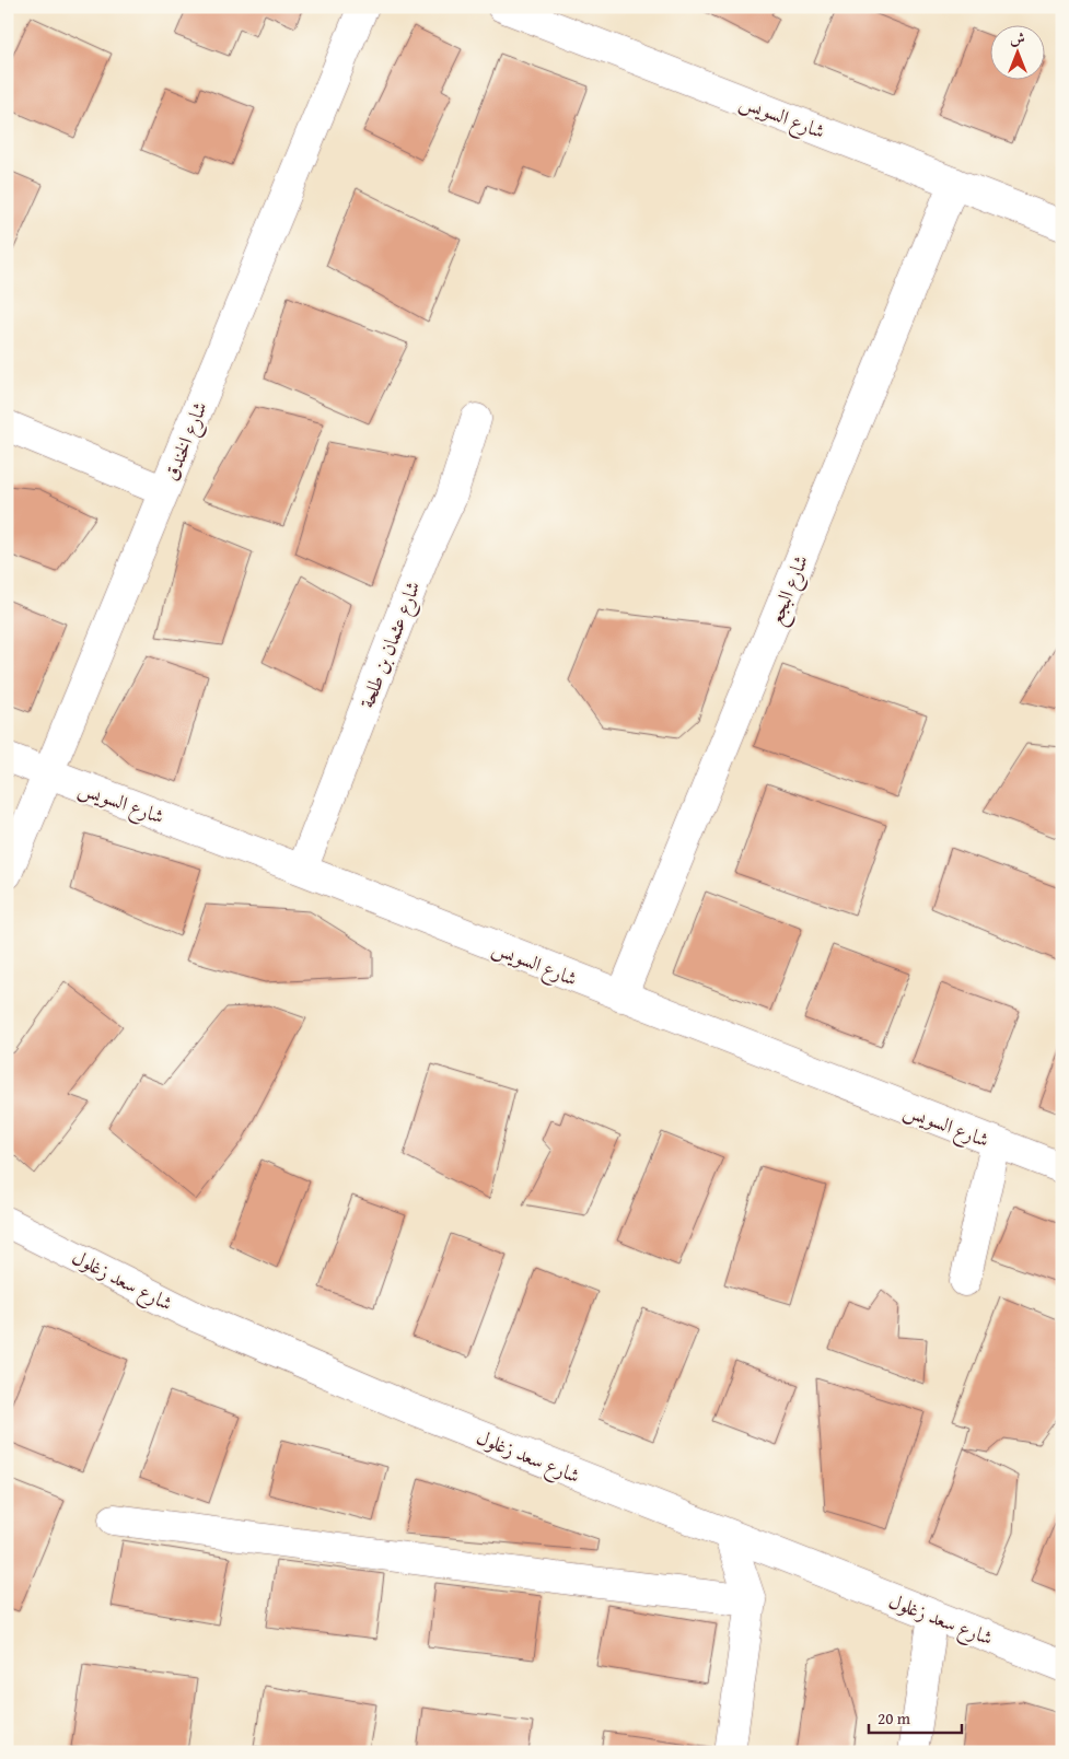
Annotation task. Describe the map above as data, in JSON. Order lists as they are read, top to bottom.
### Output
{
  "streets": {
    "street": [
      "شارع السويس",
      "شارع الخندق",
      "شارع البجع",
      "شارع عثمان بن طلحة",
      "شارع سعد زغلول"
    ]
  },
  "crossings": [
    ["شارع السويس", "شارع الخندق"],
    ["شارع السويس", "شارع البجع"],
    ["شارع السويس", "شارع عثمان بن طلحة"]
  ],
  "scale_bar": "20 m",
  "north": "top"
}
